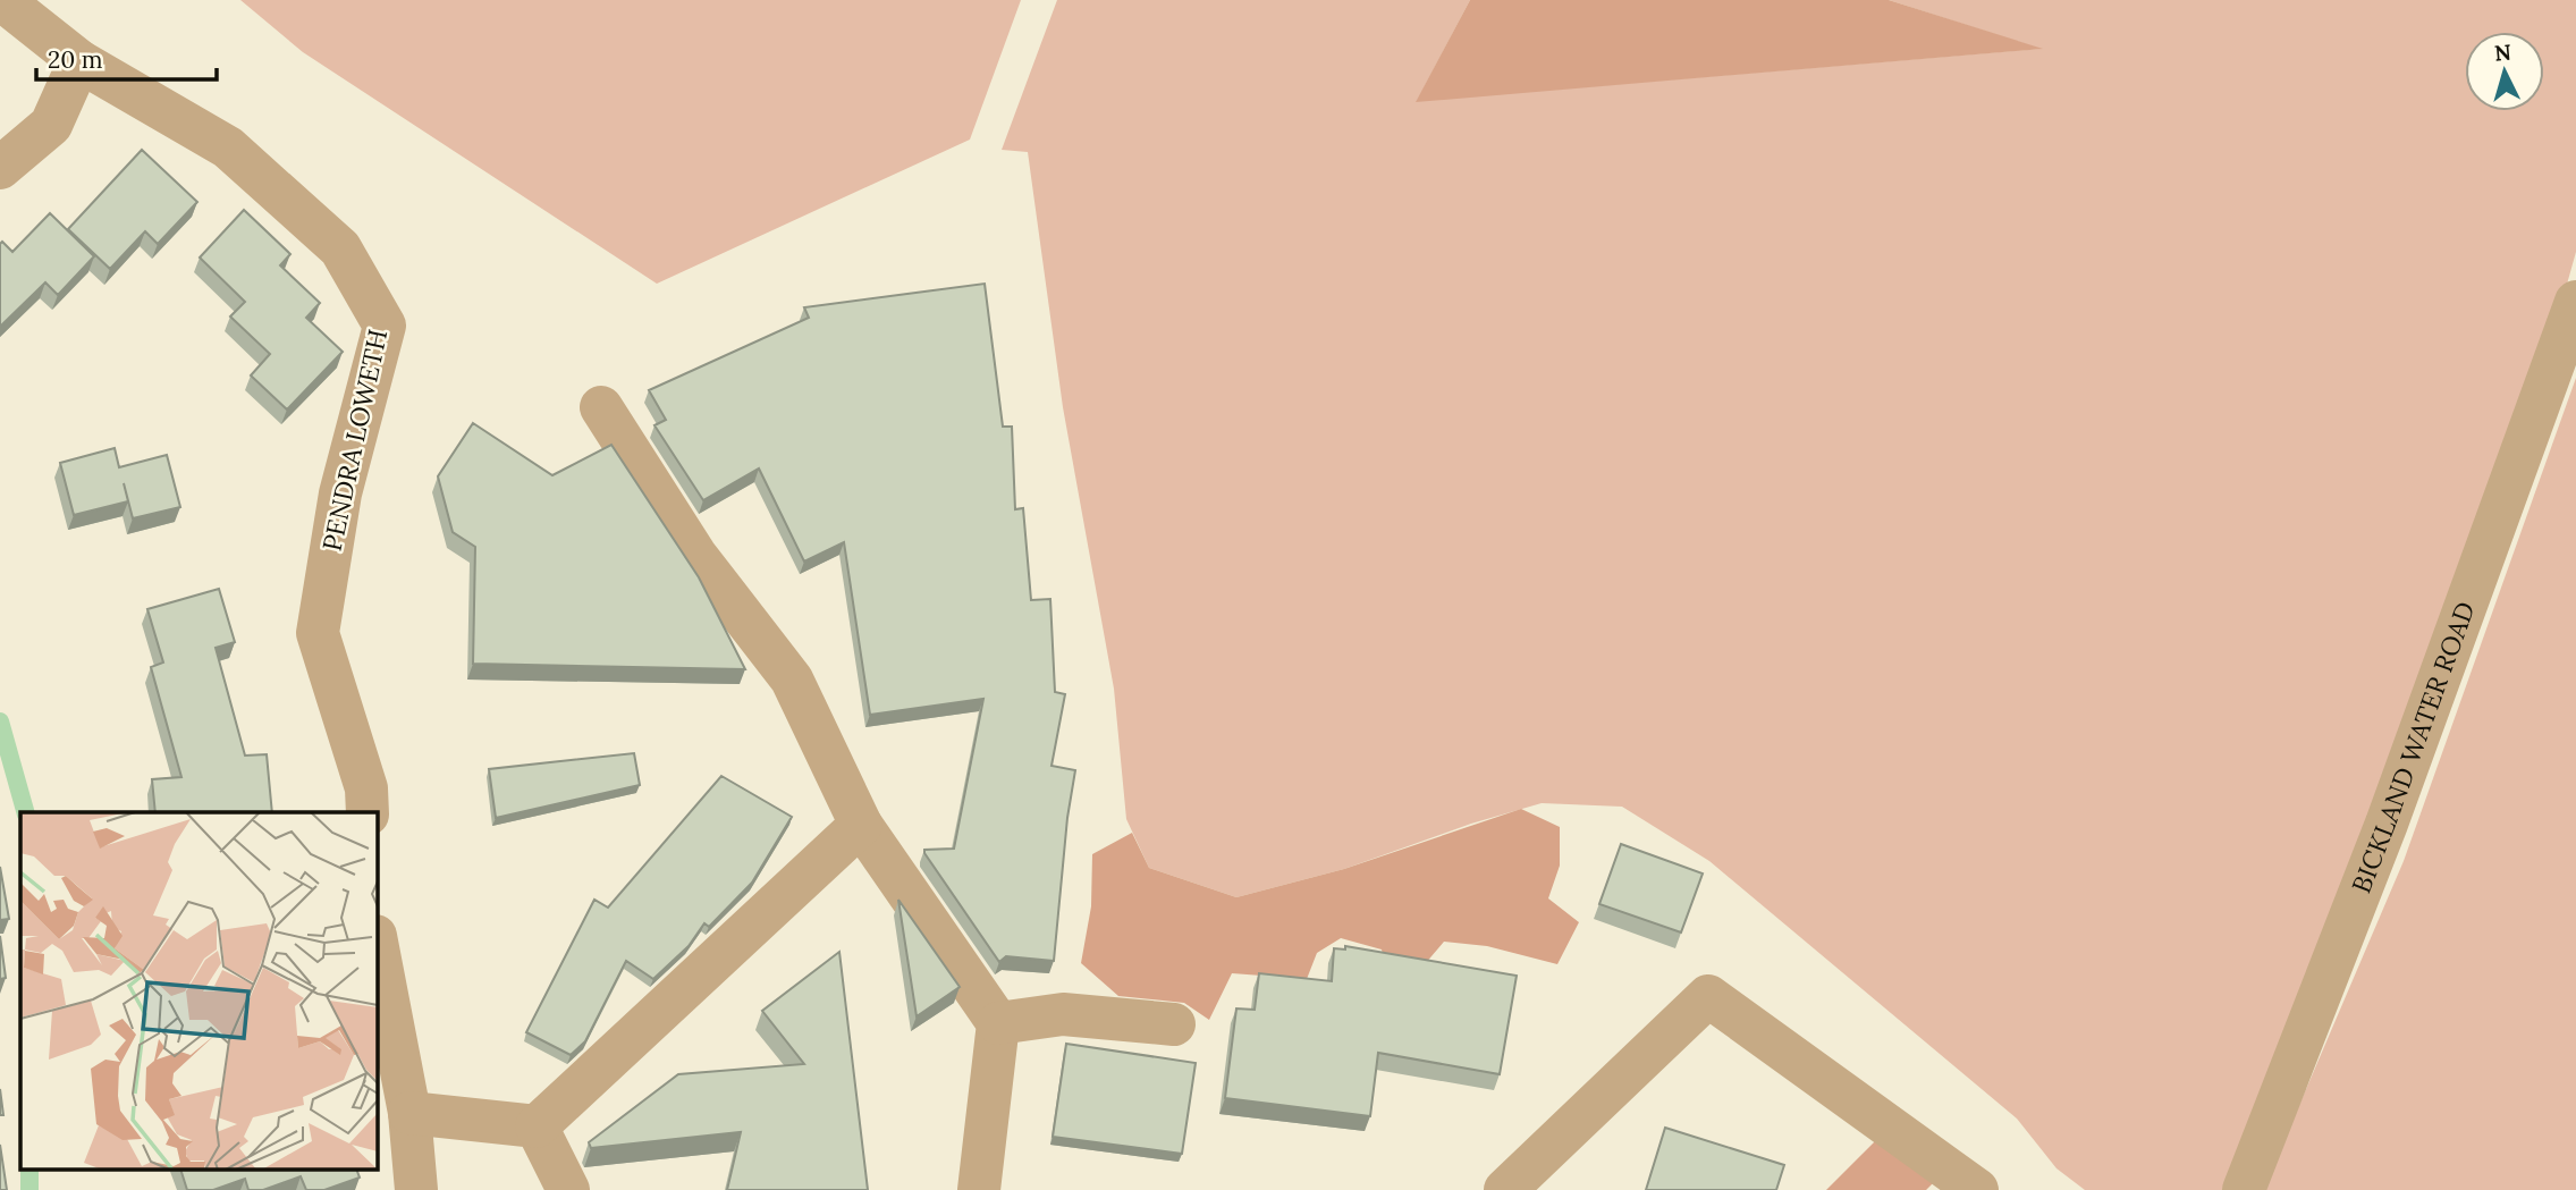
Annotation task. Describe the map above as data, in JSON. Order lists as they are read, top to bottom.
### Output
{
  "streets": {
    "street": ["PENDRA LOWETH", "BICKLAND WATER ROAD"]
  },
  "scale_bar": "20 m",
  "north": "top"
}
